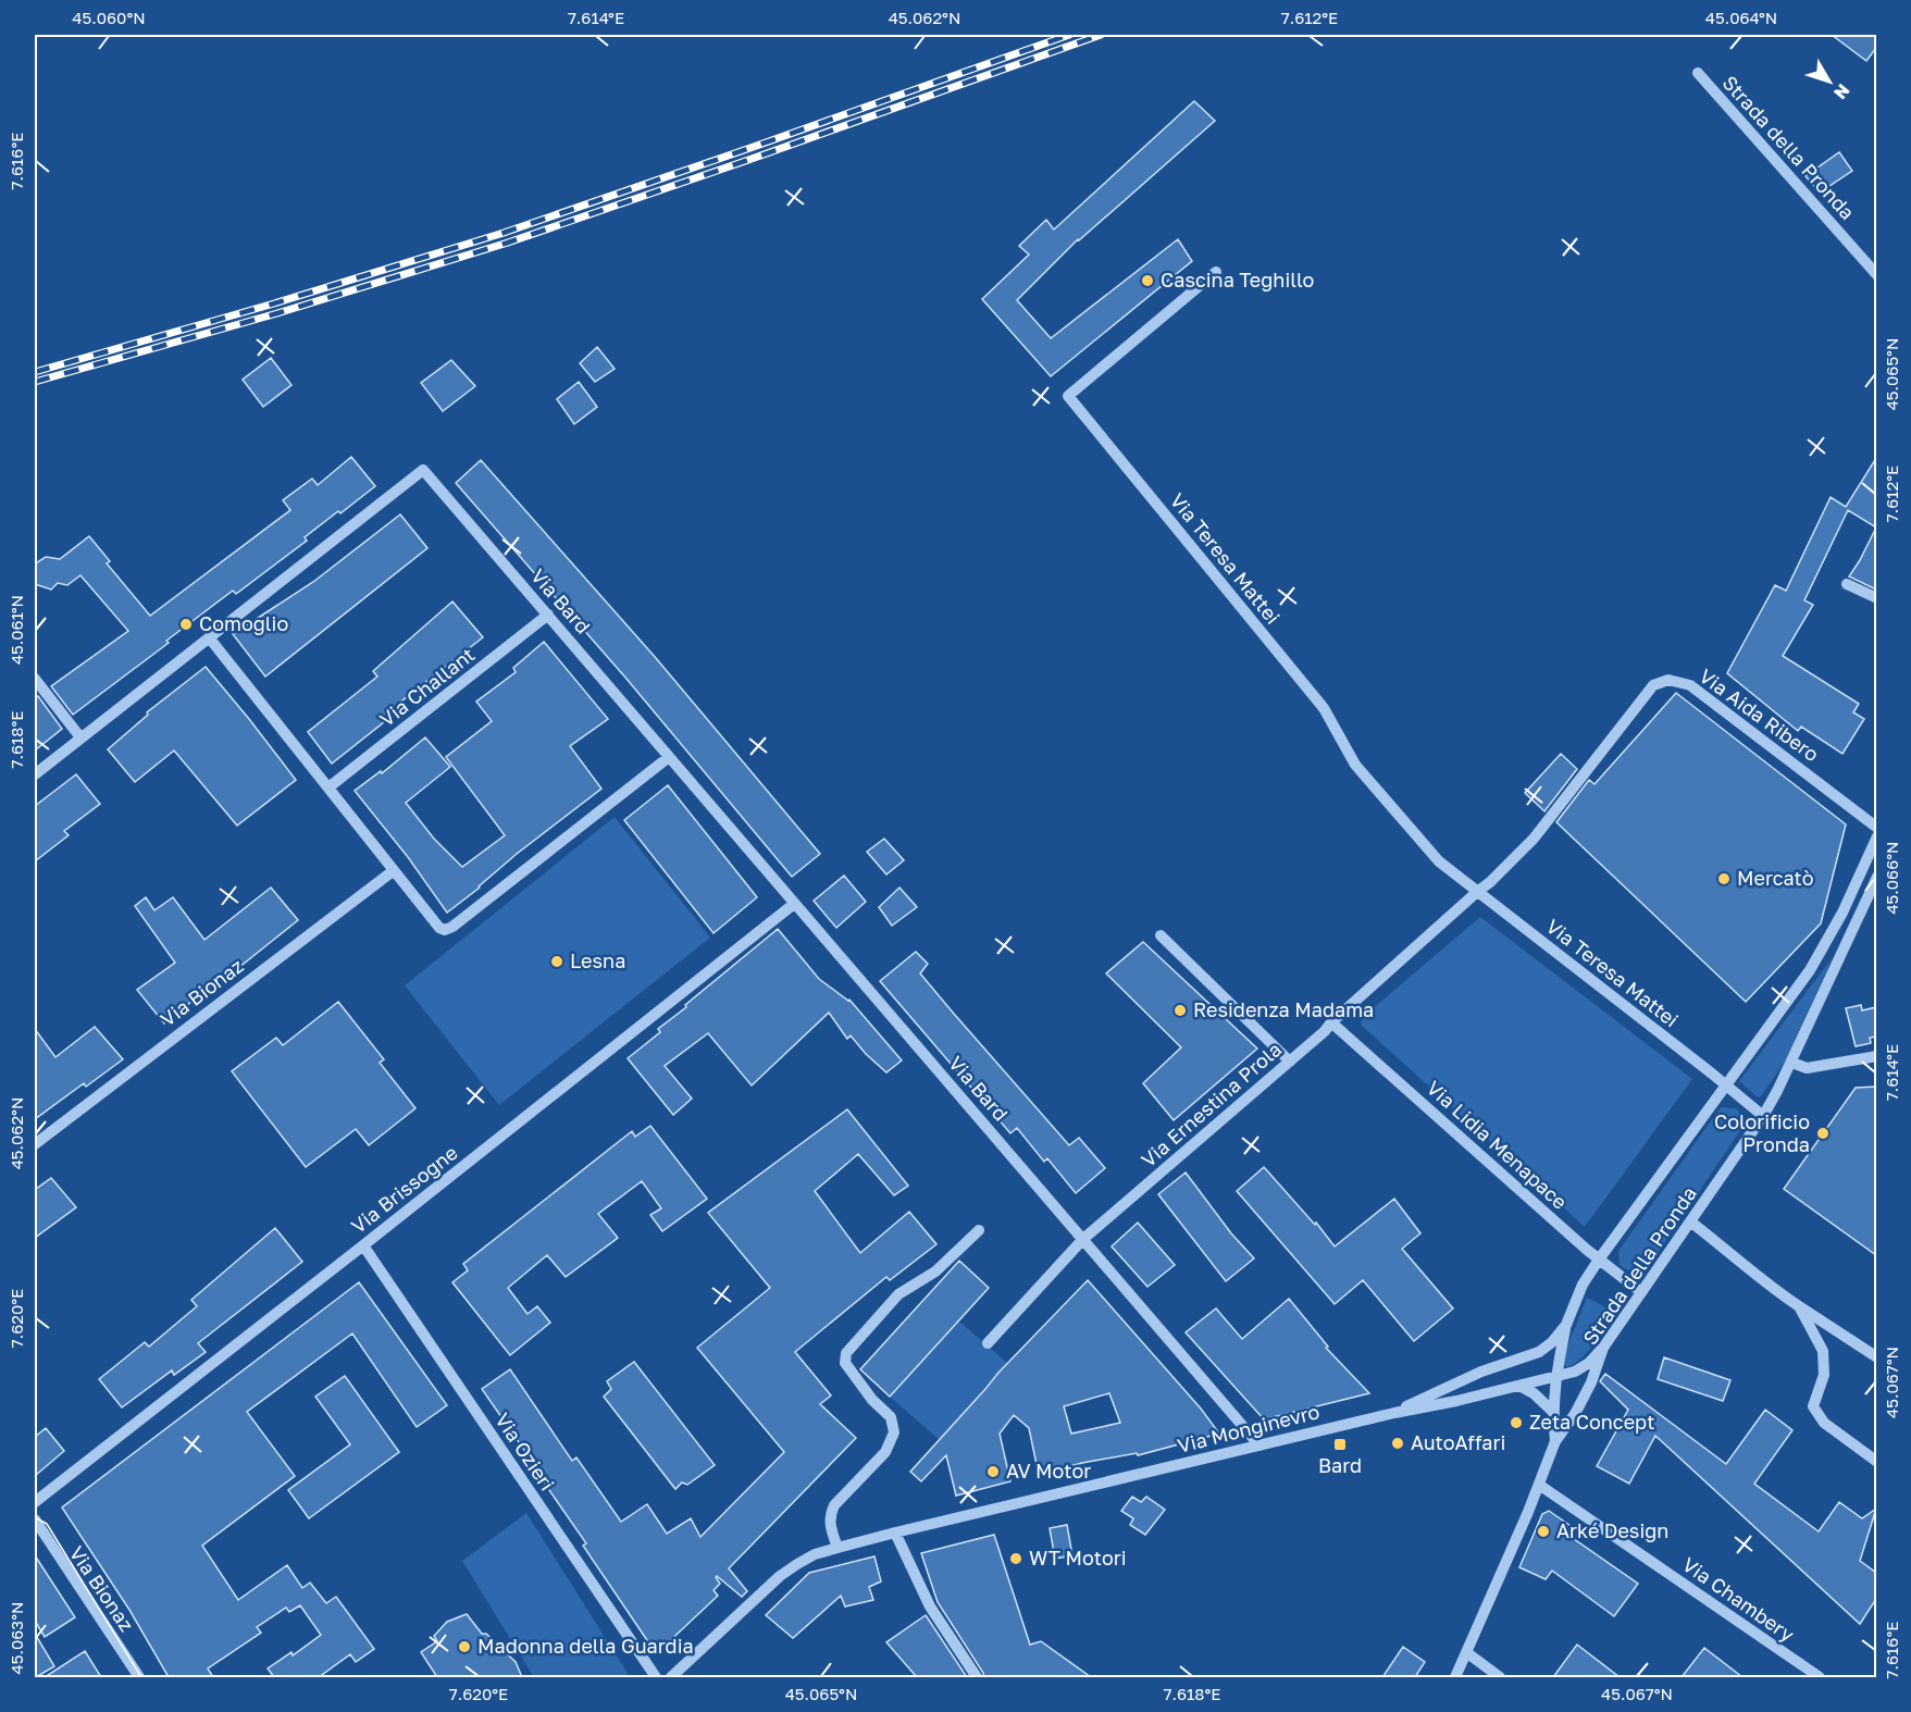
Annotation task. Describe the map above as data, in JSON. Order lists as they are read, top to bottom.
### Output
{
  "streets": {
    "street": [
      "Strada della Pronda",
      "Via Teresa Mattei",
      "Via Bard",
      "Via Challant",
      "Via Aida Ribero",
      "Via Bionaz",
      "Via Ernestina Prola",
      "Via Lidia Menapace",
      "Via Brissogne",
      "Via Monginevro",
      "Via Ozieri",
      "Via Chambery"
    ]
  },
  "crossings": [
    ["Strada della Pronda", "Via Teresa Mattei"],
    ["Strada della Pronda", "Via Lidia Menapace"],
    ["Strada della Pronda", "Via Monginevro"],
    ["Strada della Pronda", "Via Chambery"],
    ["Via Teresa Mattei", "Via Aida Ribero"],
    ["Via Teresa Mattei", "Via Ernestina Prola"],
    ["Via Bard", "Via Challant"],
    ["Via Bard", "Via Ernestina Prola"],
    ["Via Bard", "Via Brissogne"],
    ["Via Bard", "Via Monginevro"],
    ["Via Aida Ribero", "Via Ernestina Prola"],
    ["Via Ernestina Prola", "Via Lidia Menapace"],
    ["Via Brissogne", "Via Ozieri"]
  ],
  "places": {
    "other": [
      "Cascina Teghillo",
      "Comoglio",
      "Mercatò",
      "Lesna",
      "Residenza Madama",
      "Colorificio Pronda",
      "Zeta Concept",
      "AutoAffari",
      "AV Motor",
      "Arké Design",
      "WT Motori",
      "Madonna della Guardia"
    ],
    "transit": ["Bard"]
  },
  "north": "bottom right",
  "coordinates": [
    "45.060°N",
    "7.614°E",
    "45.062°N",
    "7.612°E",
    "45.064°N",
    "7.616°E",
    "45.065°N",
    "45.061°N",
    "7.618°E",
    "45.066°N",
    "7.620°E",
    "45.067°N",
    "45.063°N"
  ]
}
